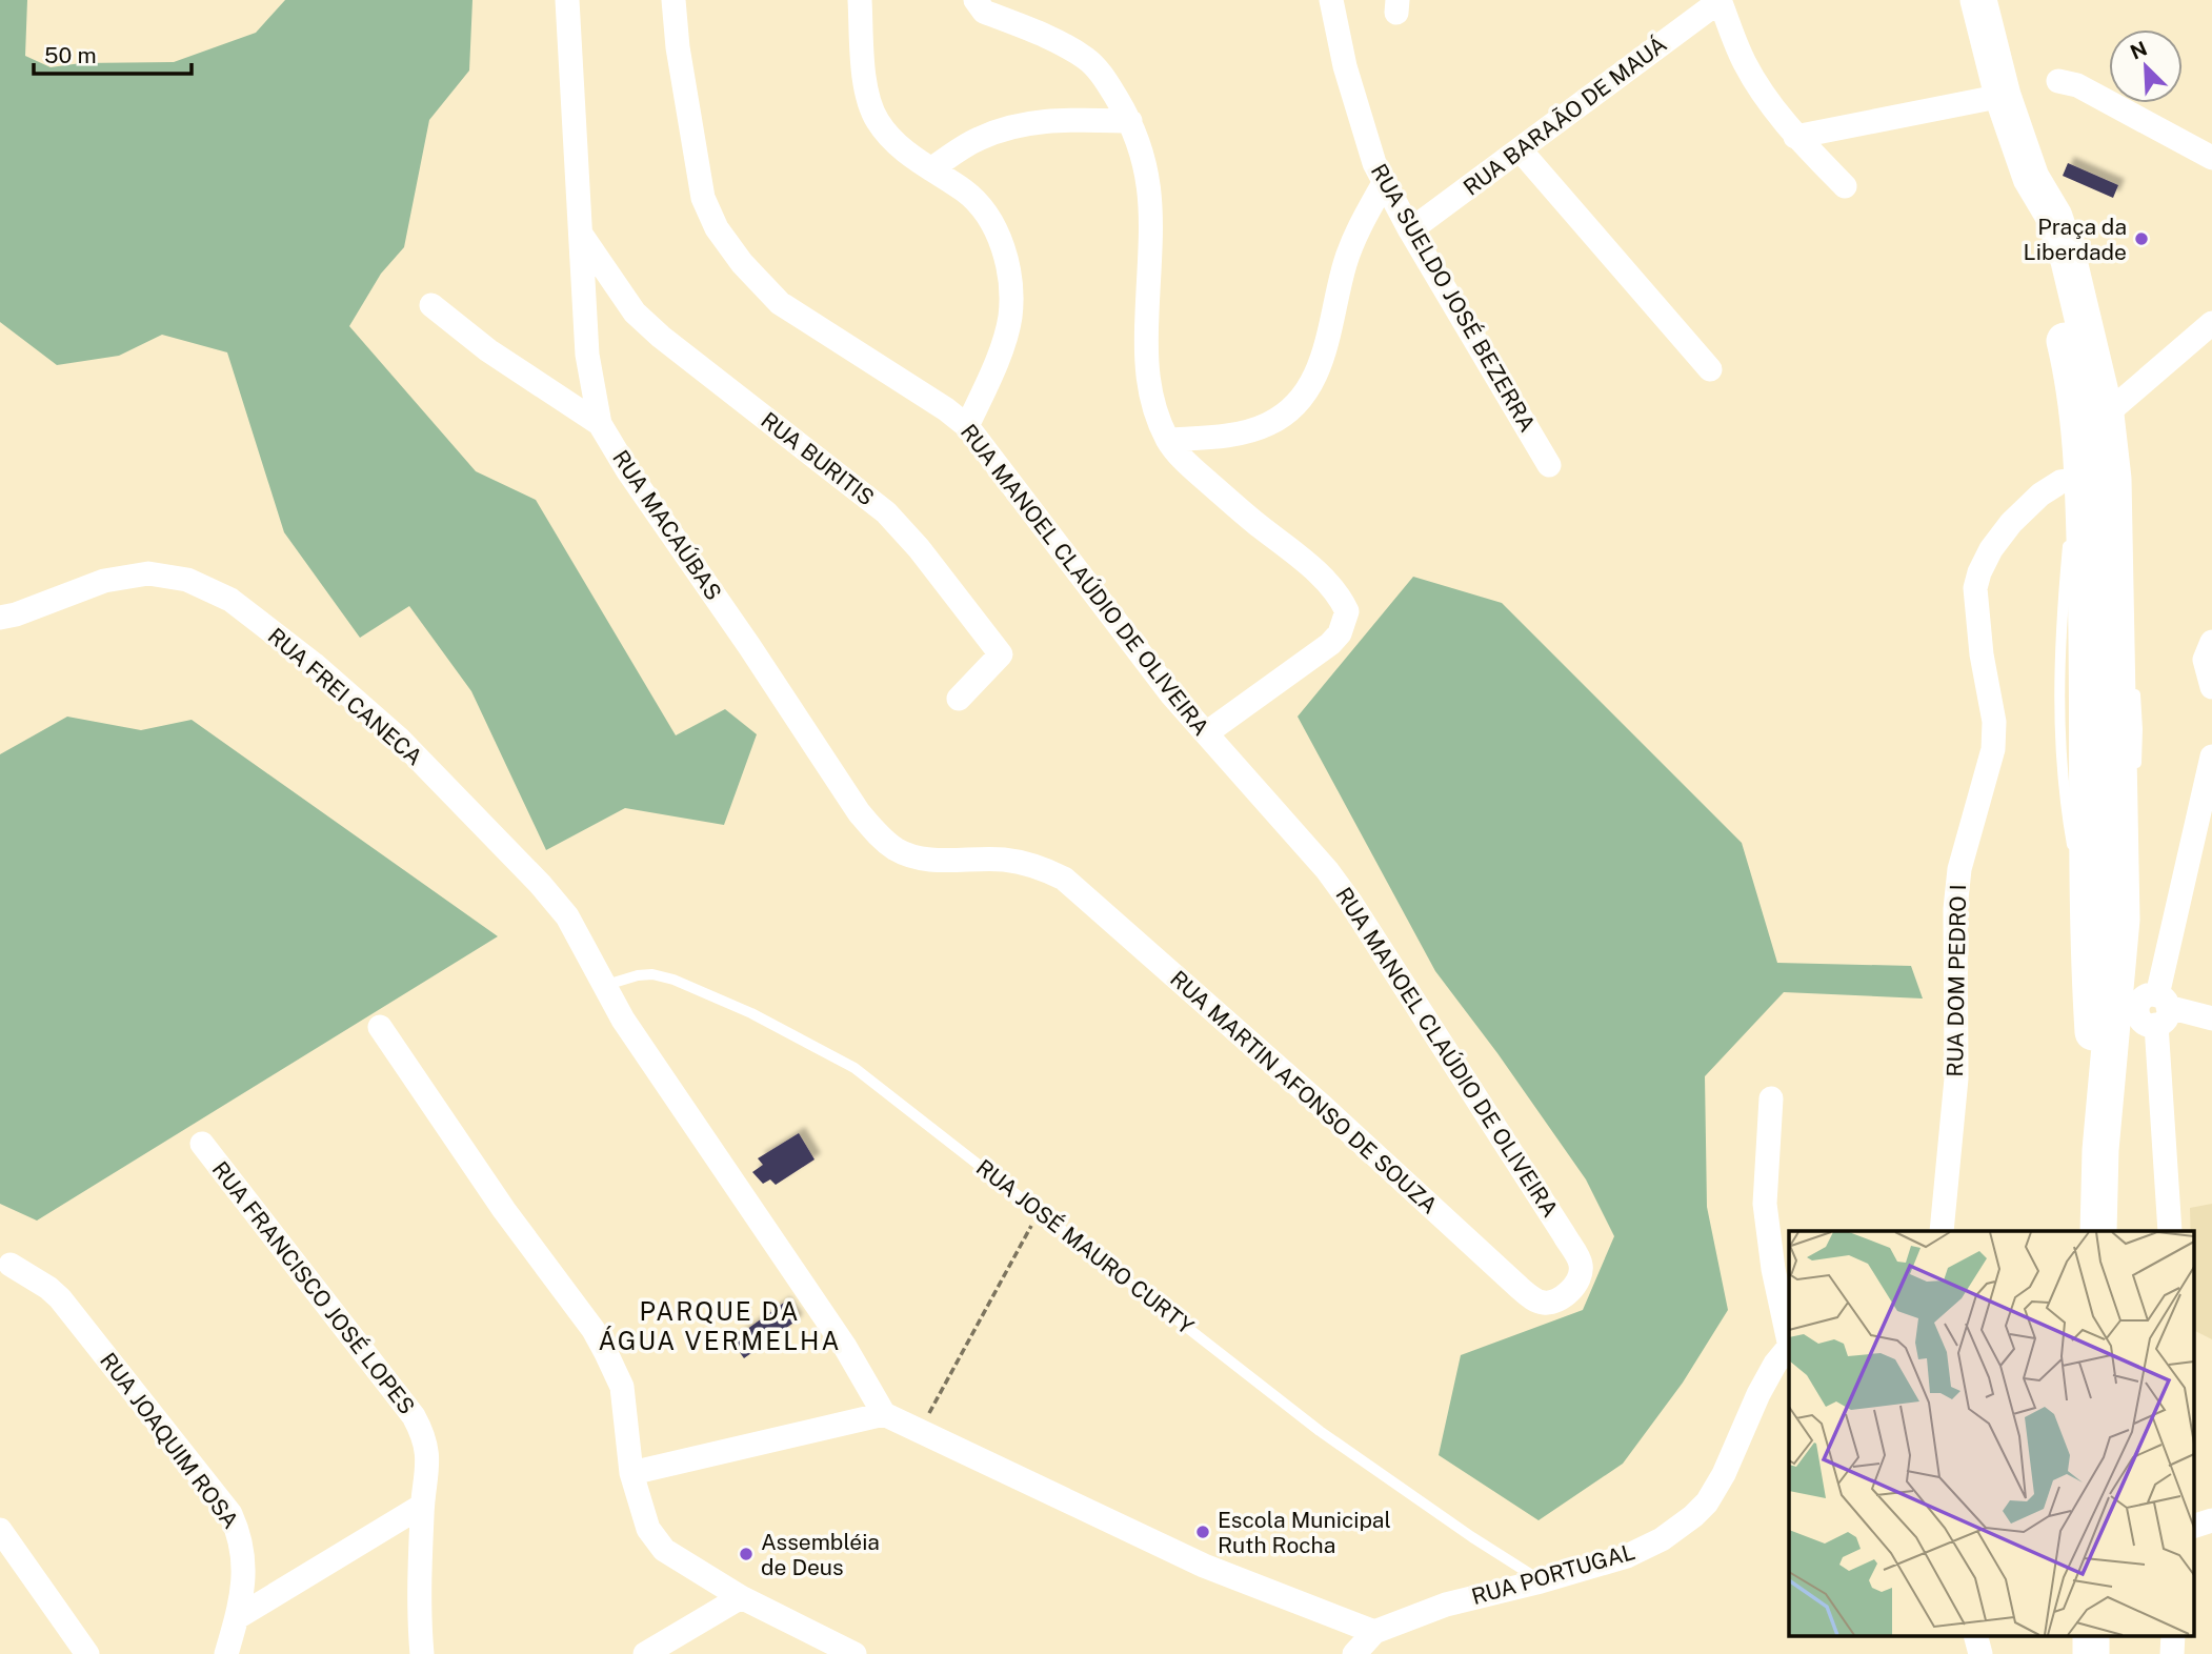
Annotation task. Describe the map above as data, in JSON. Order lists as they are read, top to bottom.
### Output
{
  "streets": {
    "street": [
      "RUA BARAÃO DE MAUÁ",
      "RUA SUELDO JOSÉ BEZERRA",
      "RUA BURITIS",
      "RUA MACAÚBAS",
      "RUA MANOEL CLAÚDIO DE OLIVEIRA",
      "RUA FREI CANECA",
      "RUA DOM PEDRO I",
      "RUA MARTIN AFONSO DE SOUZA",
      "RUA FRANCISCO JOSÉ LOPES",
      "RUA JOAQUIM ROSA",
      "RUA PORTUGAL"
    ],
    "lane": ["RUA JOSÉ MAURO CURTY"]
  },
  "crossings": [
    ["RUA BARAÃO DE MAUÁ", "RUA SUELDO JOSÉ BEZERRA"],
    ["RUA BURITIS", "RUA MACAÚBAS"],
    ["RUA MACAÚBAS", "RUA MARTIN AFONSO DE SOUZA"],
    ["RUA MANOEL CLAÚDIO DE OLIVEIRA", "RUA MARTIN AFONSO DE SOUZA"],
    ["RUA FREI CANECA", "RUA JOSÉ MAURO CURTY"],
    ["RUA JOSÉ MAURO CURTY", "RUA PORTUGAL"]
  ],
  "districts": ["PARQUE DA ÁGUA VERMELHA"],
  "places": ["Praça da Liberdade", "Escola Municipal Ruth Rocha", "Assembléia de Deus"],
  "scale_bar": "50 m",
  "north": "top left"
}
